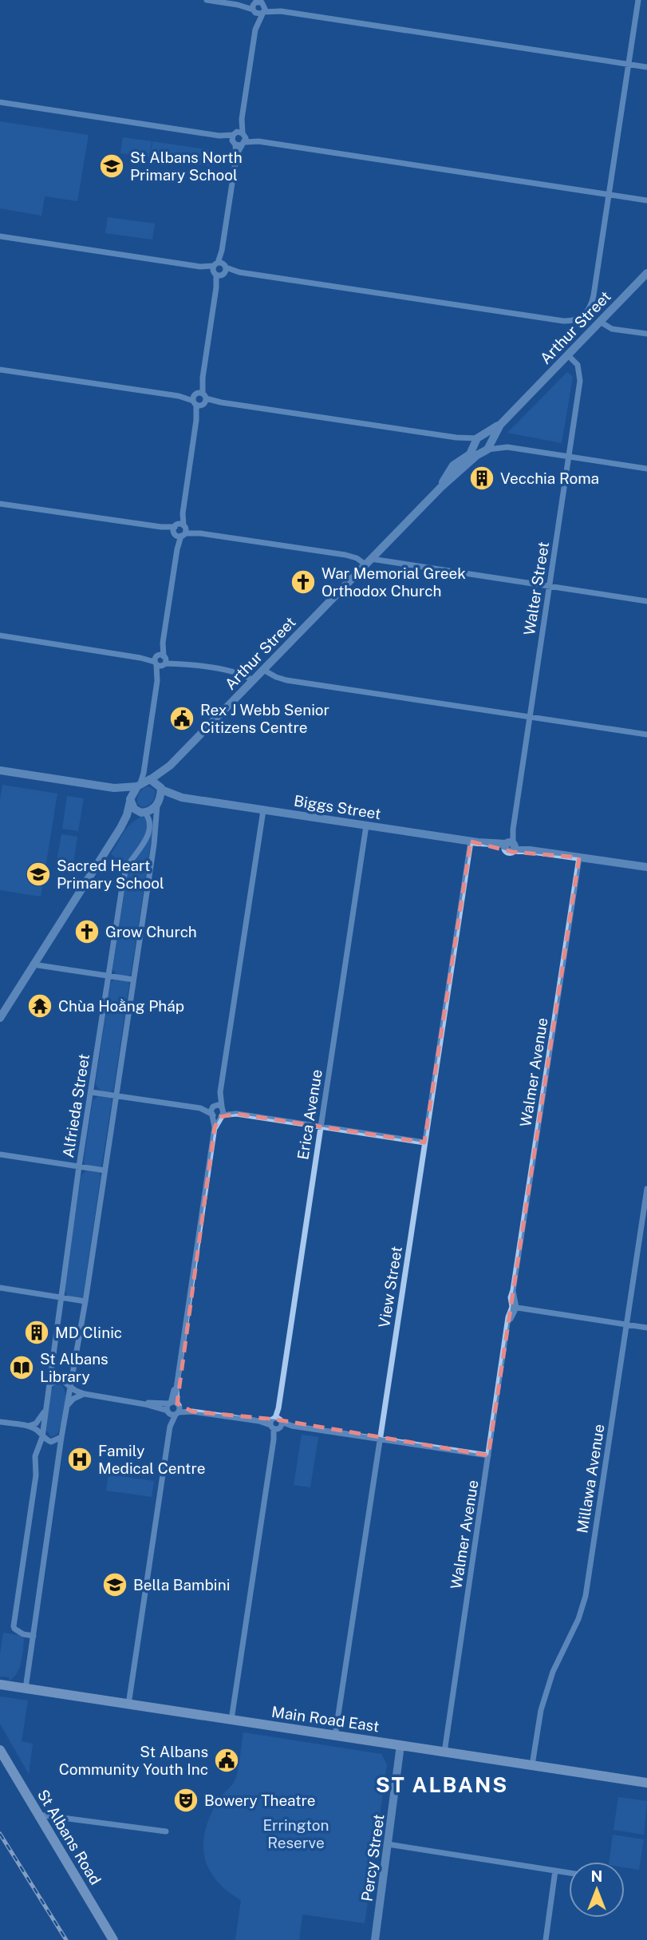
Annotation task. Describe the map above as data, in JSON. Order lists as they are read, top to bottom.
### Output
{
  "streets": {
    "main road": ["Main Road East", "St Albans Road"],
    "street": [
      "Arthur Street",
      "Walter Street",
      "Biggs Street",
      "Walmer Avenue",
      "Alfrieda Street",
      "Erica Avenue",
      "View Street",
      "Millawa Avenue",
      "Percy Street"
    ]
  },
  "crossings": [
    ["Arthur Street", "Walter Street"],
    ["Arthur Street", "Biggs Street"],
    ["Arthur Street", "Alfrieda Street"],
    ["Walter Street", "Biggs Street"],
    ["Biggs Street", "Walmer Avenue"],
    ["Biggs Street", "Alfrieda Street"],
    ["Biggs Street", "Erica Avenue"],
    ["Biggs Street", "View Street"],
    ["Walmer Avenue", "Main Road East"],
    ["Erica Avenue", "Main Road East"],
    ["View Street", "Main Road East"],
    ["Millawa Avenue", "Main Road East"],
    ["Main Road East", "Percy Street"]
  ],
  "districts": ["ST ALBANS"],
  "parks": ["Errington Reserve"],
  "places": {
    "school or university": ["St Albans North Primary School", "Sacred Heart Primary School", "Bella Bambini"],
    "building": ["Vecchia Roma", "MD Clinic"],
    "church": ["War Memorial Greek Orthodox Church", "Grow Church"],
    "public building": ["Rex J Webb Senior Citizens Centre", "St Albans Community Youth Inc"],
    "temple": ["Chùa Hoằng Pháp"],
    "library": ["St Albans Library"],
    "hospital": ["Family Medical Centre"],
    "theatre": ["Bowery Theatre"]
  },
  "north": "top"
}
